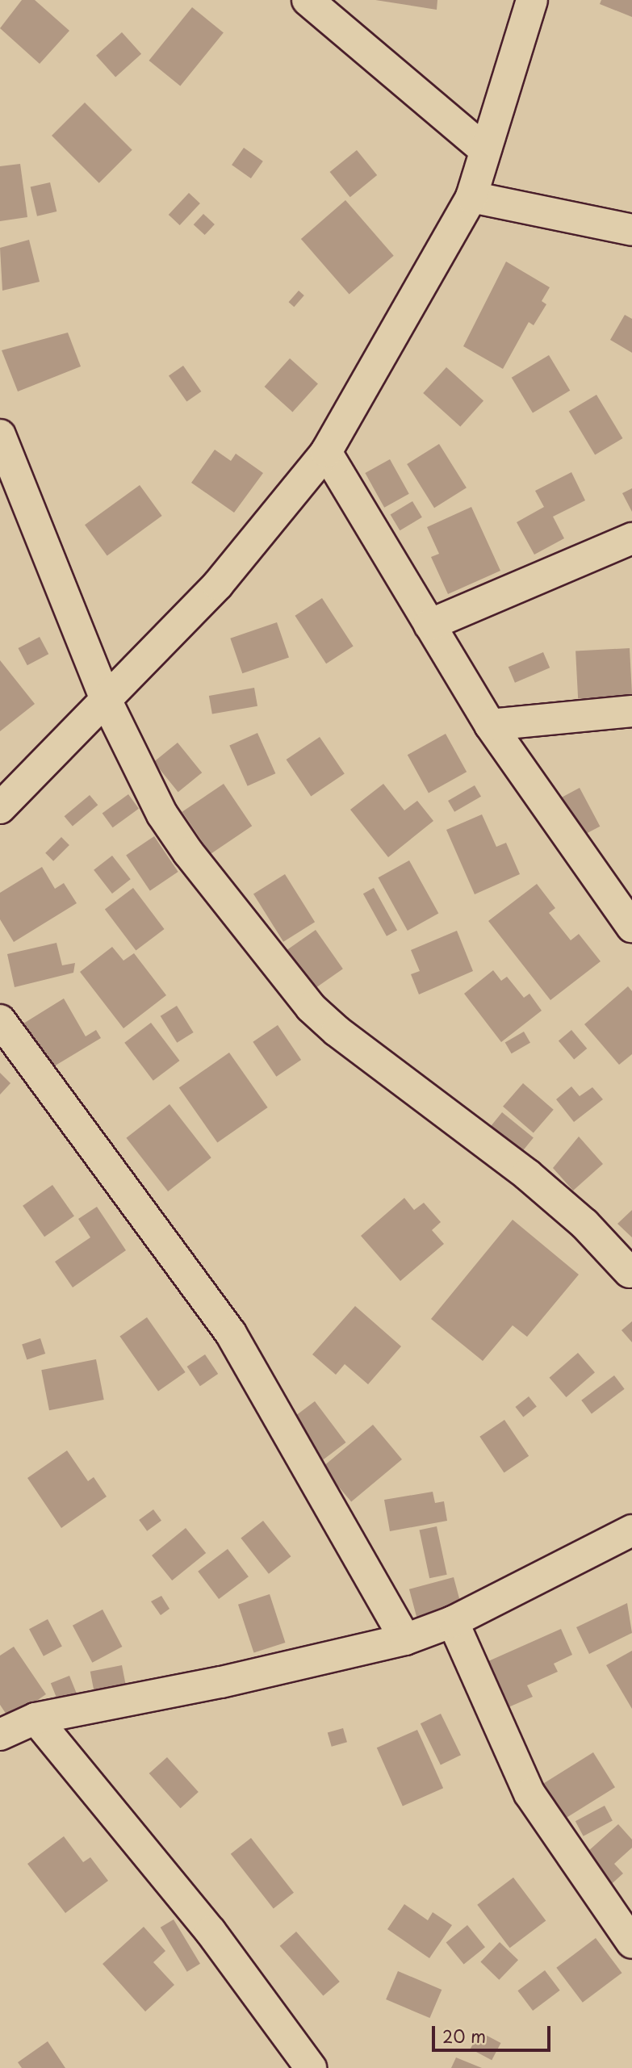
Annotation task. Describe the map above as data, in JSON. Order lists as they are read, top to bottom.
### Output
{
  "scale_bar": "20 m"
}
